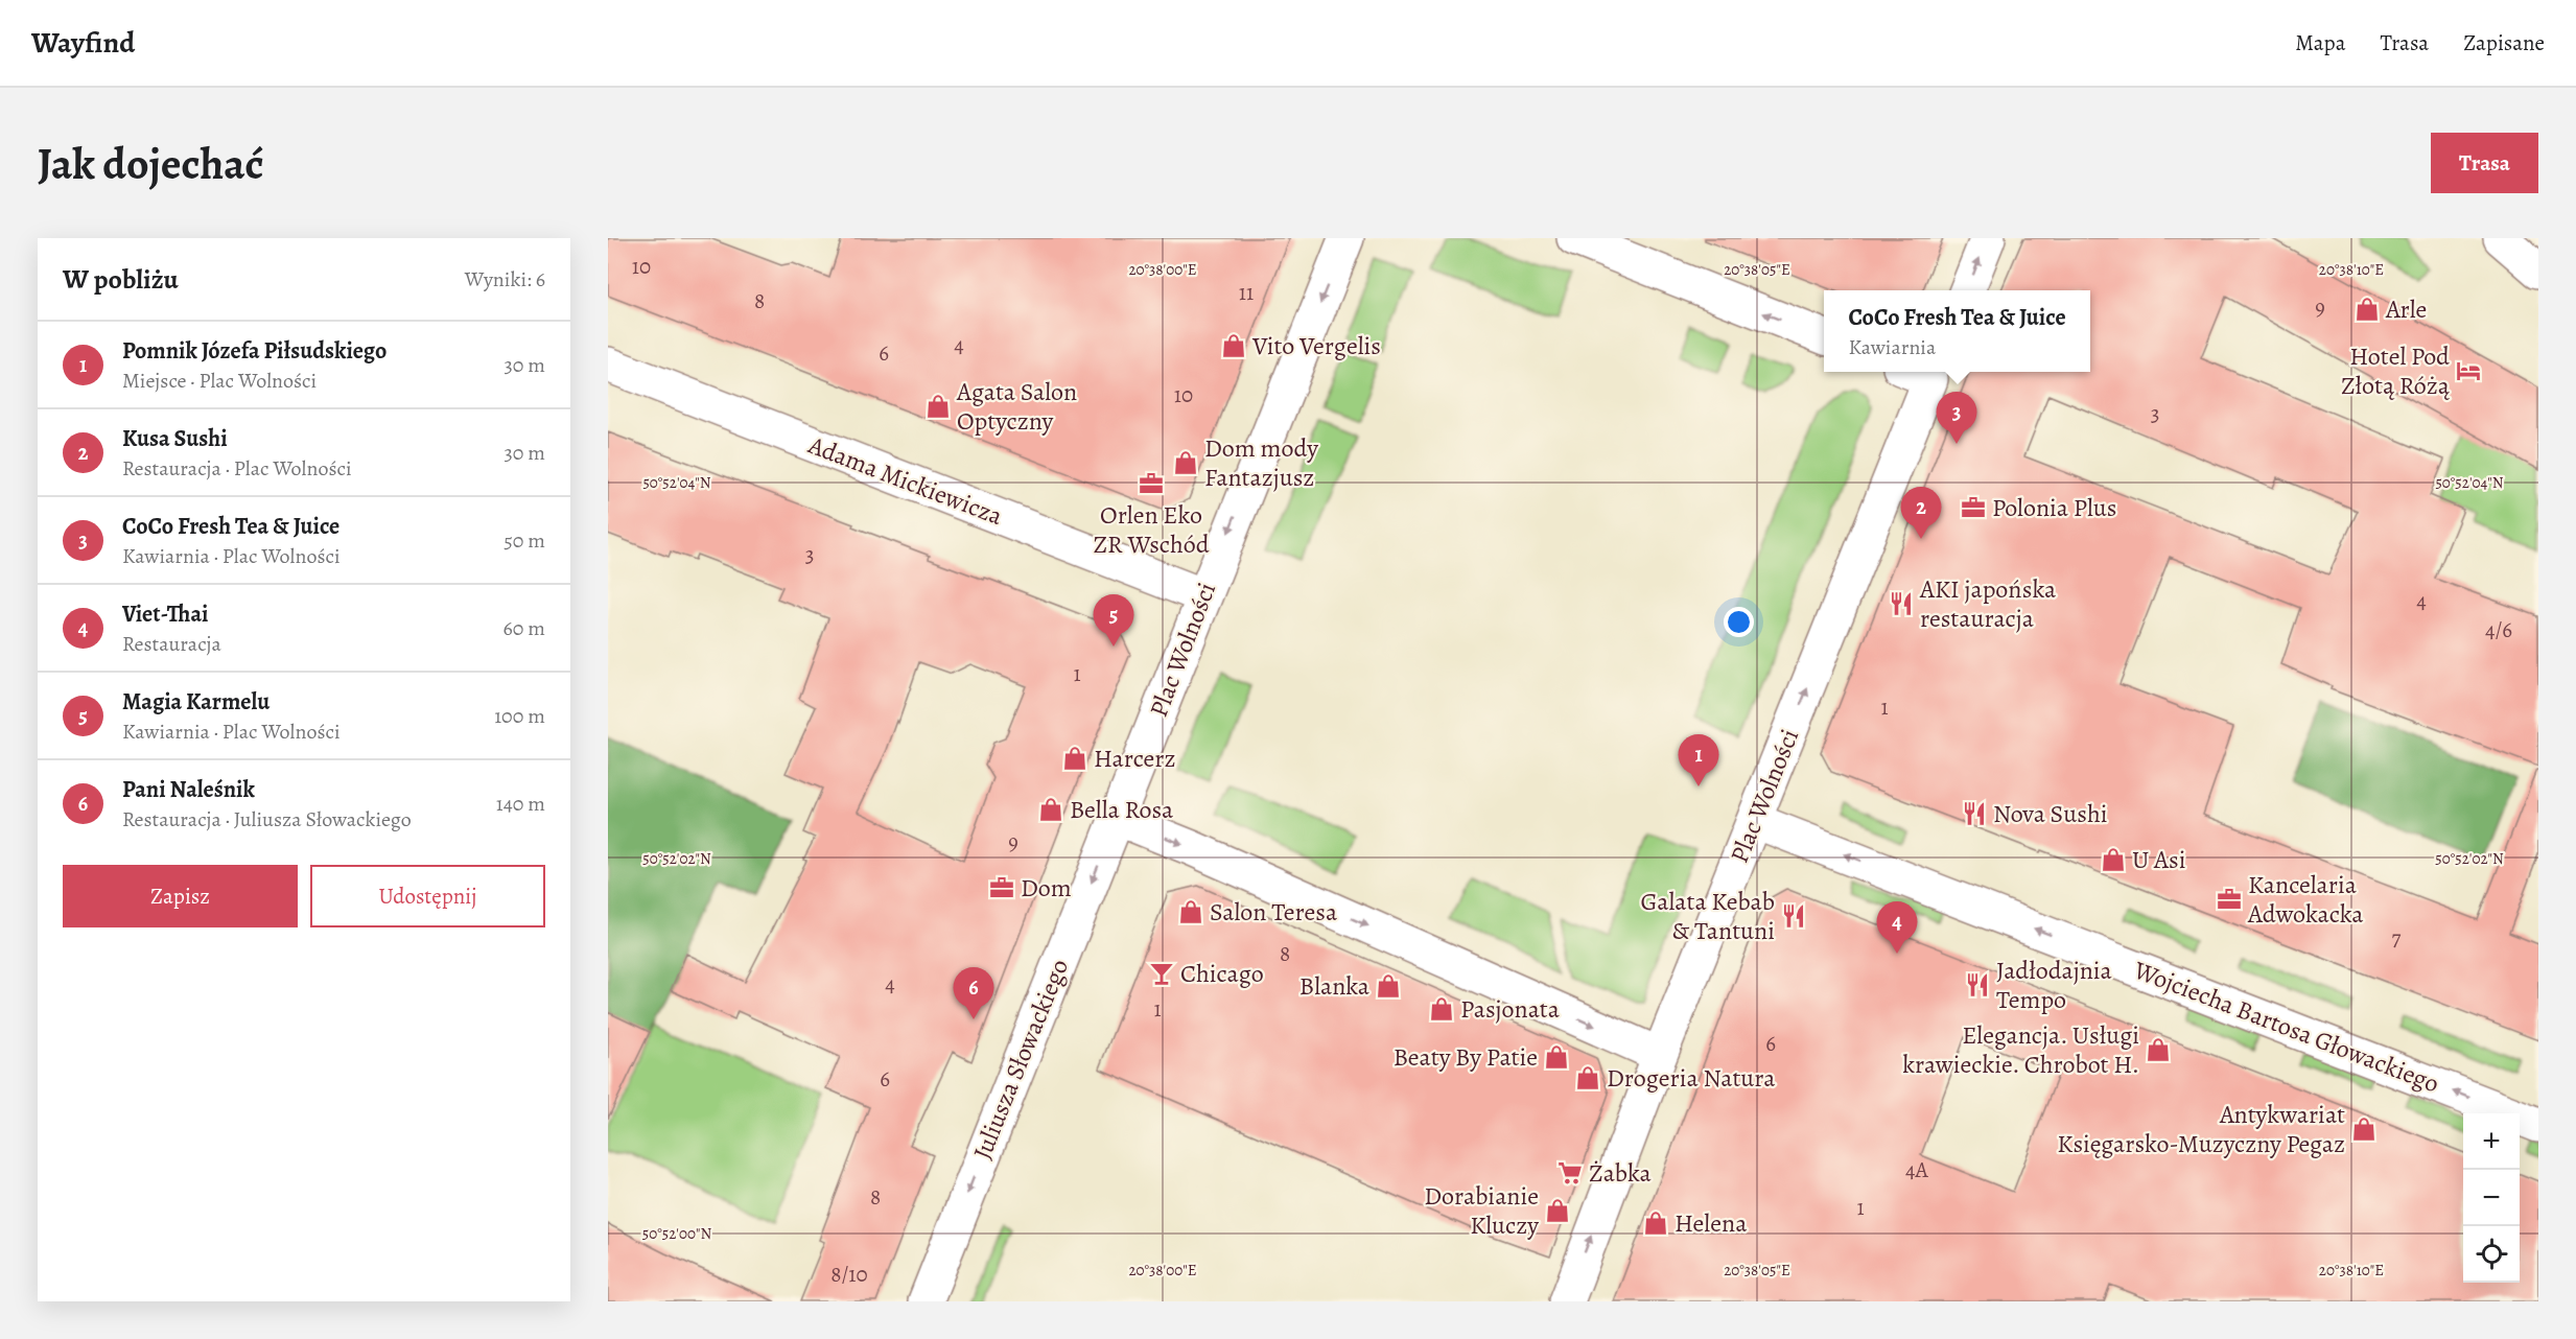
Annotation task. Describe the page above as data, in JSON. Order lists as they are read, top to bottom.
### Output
{
  "streets": {
    "street": [
      "Adama Mickiewicza",
      "Plac Wolności",
      "Wojciecha Bartosa Głowackiego",
      "Juliusza Słowackiego"
    ]
  },
  "crossings": [
    ["Adama Mickiewicza", "Plac Wolności"],
    ["Plac Wolności", "Wojciecha Bartosa Głowackiego"],
    ["Plac Wolności", "Juliusza Słowackiego"]
  ],
  "one_way": ["Wojciecha Bartosa Głowackiego", "Juliusza Słowackiego"],
  "places": {
    "shop": [
      "Arle",
      "Vito Vergelis",
      "Agata Salon Optyczny",
      "Dom mody Fantazjusz",
      "Harcerz",
      "Bella Rosa",
      "U Asi",
      "Salon Teresa",
      "Blanka",
      "Pasjonata",
      "Elegancja. Usługi krawieckie. Chrobot H.",
      "Beaty By Patie",
      "Drogeria Natura",
      "Antykwariat Księgarsko-Muzyczny Pegaz",
      "Dorabianie Kluczy",
      "Helena"
    ],
    "hotel": ["Hotel Pod Złotą Różą"],
    "office": [
      "Orlen Eko ZR Wschód",
      "Polonia Plus",
      "Dom",
      "Kancelaria Adwokacka"
    ],
    "restaurant": [
      "AKI japońska restauracja",
      "Nova Sushi",
      "Galata Kebab & Tantuni",
      "Jadłodajnia Tempo"
    ],
    "bar": ["Chicago"],
    "supermarket": ["Żabka"]
  },
  "house_numbers": [
    "10",
    "11",
    "8",
    "9",
    "4",
    "6",
    "10",
    "3",
    "3",
    "4",
    "4/6",
    "1",
    "1",
    "9",
    "7",
    "8",
    "4",
    "1",
    "6",
    "6",
    "4A",
    "8",
    "1",
    "8/10"
  ],
  "page": {
    "header": "Wayfind",
    "nav": ["Mapa", "Trasa", "Zapisane"],
    "buttons": [
      "Trasa",
      ["Zapisz", "Udostępnij"]
    ],
    "title": "Jak dojechać",
    "heading": ["W pobliżu", "Wyniki: 6"],
    "popup": ["CoCo Fresh Tea & Juice", "Kawiarnia"],
    "list": [
      {
        "mark": "1",
        "name": "Pomnik Józefa Piłsudskiego",
        "note": "Miejsce · Plac Wolności",
        "value": "30 m"
      },
      {
        "mark": "2",
        "name": "Kusa Sushi",
        "note": "Restauracja · Plac Wolności",
        "value": "30 m"
      },
      {
        "mark": "3",
        "name": "CoCo Fresh Tea & Juice",
        "note": "Kawiarnia · Plac Wolności",
        "value": "50 m"
      },
      {
        "mark": "4",
        "name": "Viet-Thai",
        "note": "Restauracja",
        "value": "60 m"
      },
      {
        "mark": "5",
        "name": "Magia Karmelu",
        "note": "Kawiarnia · Plac Wolności",
        "value": "100 m"
      },
      {
        "mark": "6",
        "name": "Pani Naleśnik",
        "note": "Restauracja · Juliusza Słowackiego",
        "value": "140 m"
      }
    ],
    "pins": [
      "3",
      "2",
      "5",
      "1",
      "4",
      "6"
    ],
    "map_buttons": ["+", "−"]
  },
  "coordinates": [
    "20°38'00\"E",
    "20°38'05\"E",
    "20°38'10\"E",
    "50°52'04\"N",
    "50°52'02\"N",
    "50°52'00\"N"
  ]
}
